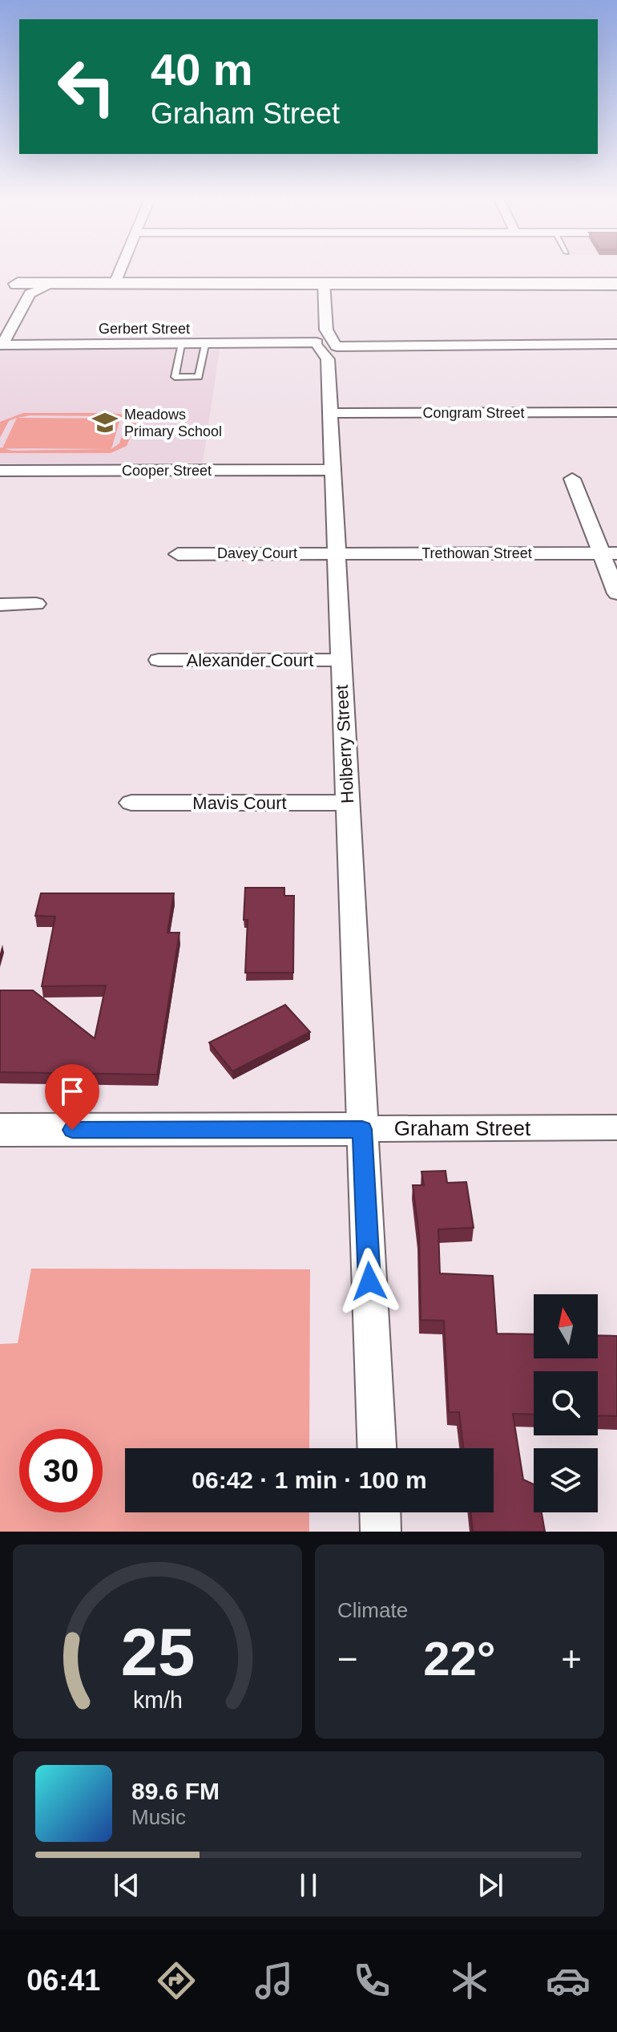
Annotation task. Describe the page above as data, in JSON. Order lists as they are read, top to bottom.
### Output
{
  "streets": {
    "street": [
      "Gerbert Street",
      "Congram Street",
      "Cooper Street",
      "Davey Court",
      "Trethowan Street",
      "Alexander Court",
      "Holberry Street",
      "Mavis Court",
      "Graham Street"
    ]
  },
  "crossings": [
    ["Gerbert Street", "Holberry Street"],
    ["Congram Street", "Holberry Street"],
    ["Cooper Street", "Holberry Street"],
    ["Davey Court", "Trethowan Street"],
    ["Davey Court", "Holberry Street"],
    ["Trethowan Street", "Holberry Street"],
    ["Alexander Court", "Holberry Street"],
    ["Holberry Street", "Mavis Court"],
    ["Holberry Street", "Graham Street"]
  ],
  "places": {
    "school or university": ["Meadows Primary School"]
  },
  "north": "top",
  "page": {
    "turn": ["40 m", "Graham Street"],
    "limit": "30",
    "trip": "06:42 · 1 min · 100 m",
    "tile": "Climate",
    "heat": ["−", "22°", "+"],
    "song": ["89.6 FM", "Music"],
    "tabs": "06:41",
    "gauge": ["25", "km/h"]
  }
}
